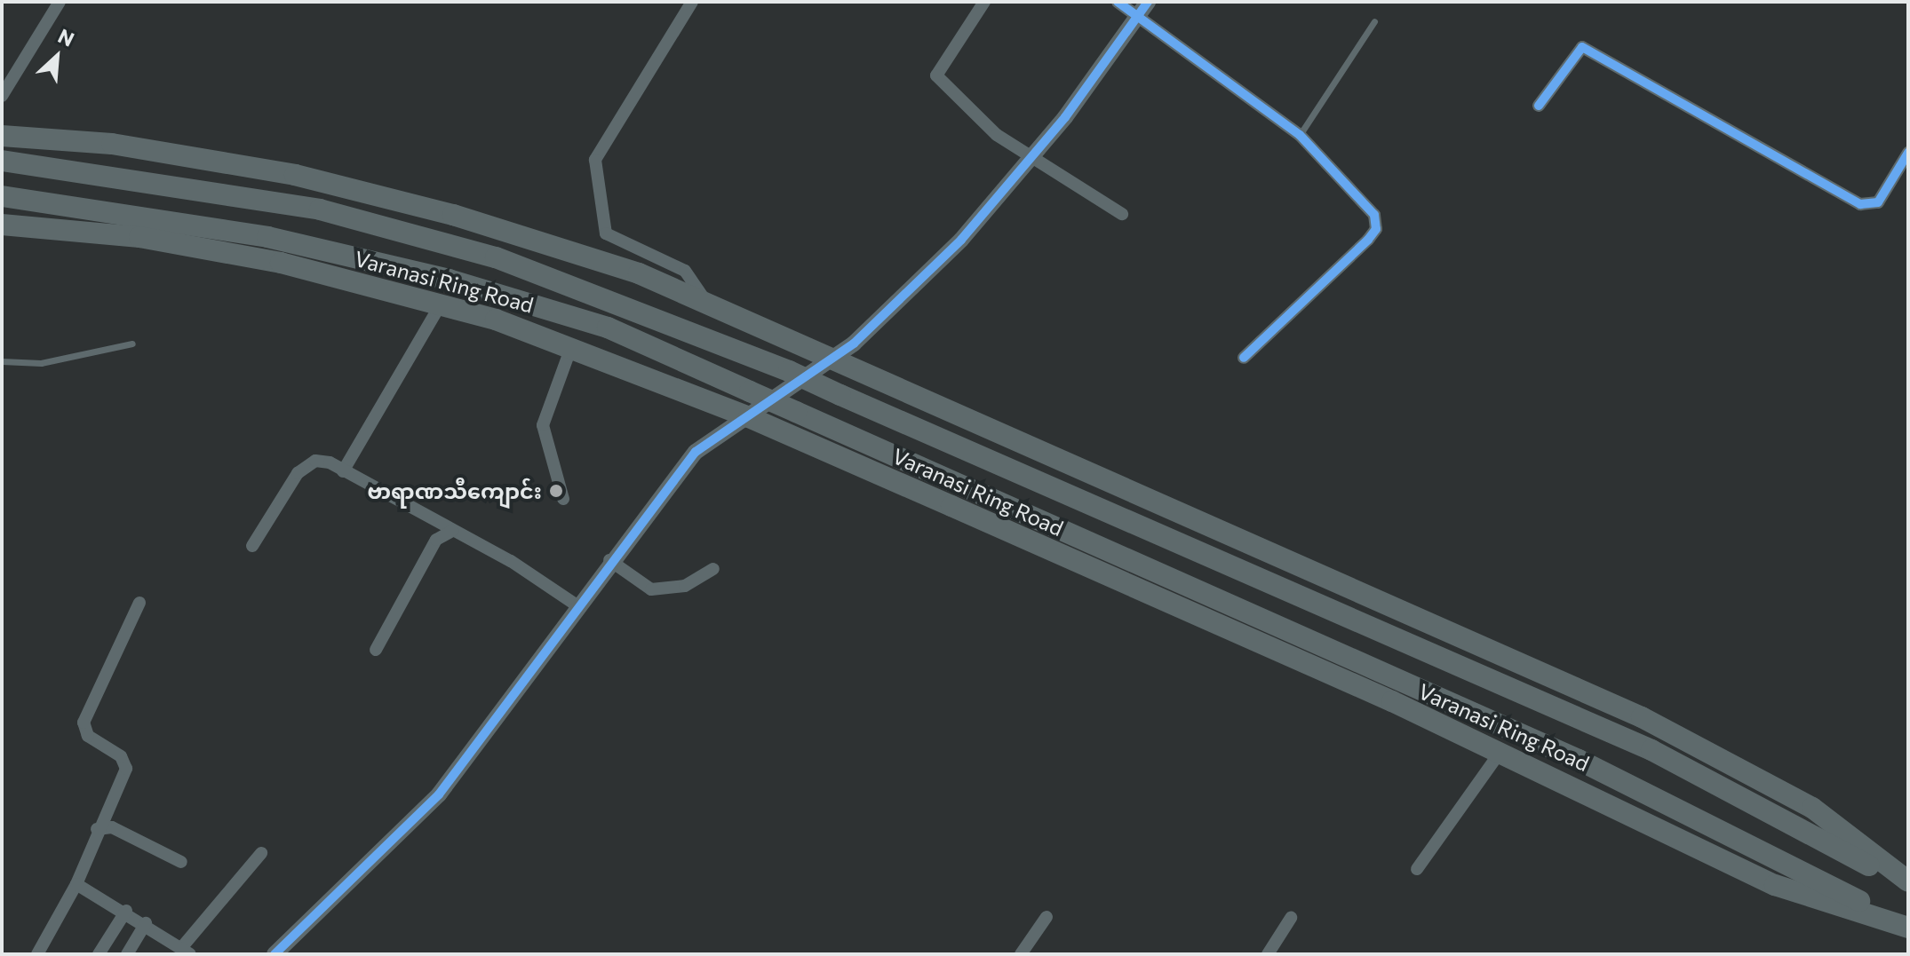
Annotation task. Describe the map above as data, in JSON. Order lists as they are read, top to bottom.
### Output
{
  "streets": {
    "highway": ["Varanasi Ring Road"]
  },
  "places": ["ဗာရာဏသီကျောင်း"],
  "north": "top right"
}
